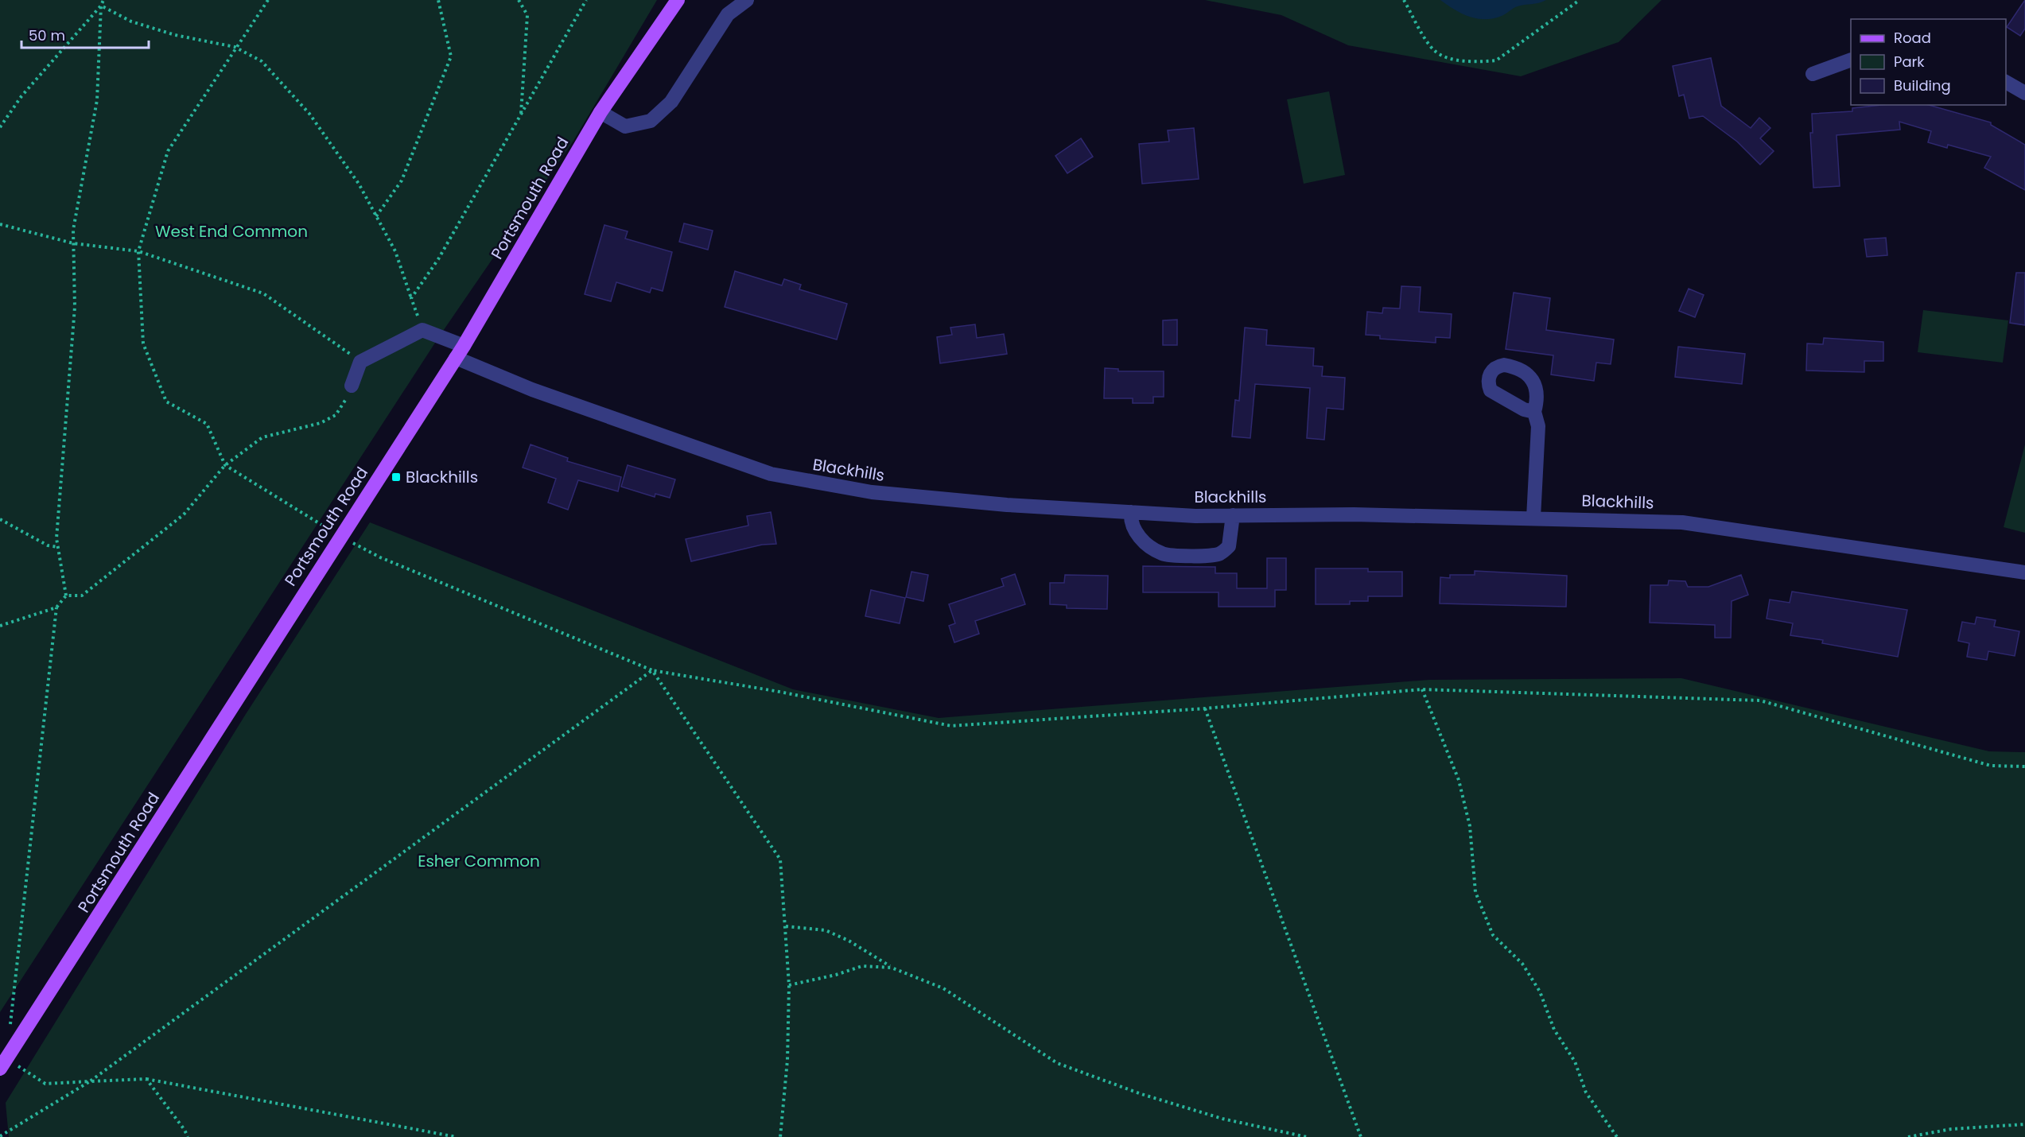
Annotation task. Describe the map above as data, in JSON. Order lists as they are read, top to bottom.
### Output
{
  "streets": {
    "main road": ["Portsmouth Road"],
    "street": ["Blackhills"]
  },
  "crossings": [
    ["Portsmouth Road", "Blackhills"]
  ],
  "parks": ["West End Common", "Esher Common"],
  "places": {
    "transit": ["Blackhills"]
  },
  "legend": ["Road", "Park", "Building"],
  "scale_bar": "50 m"
}
